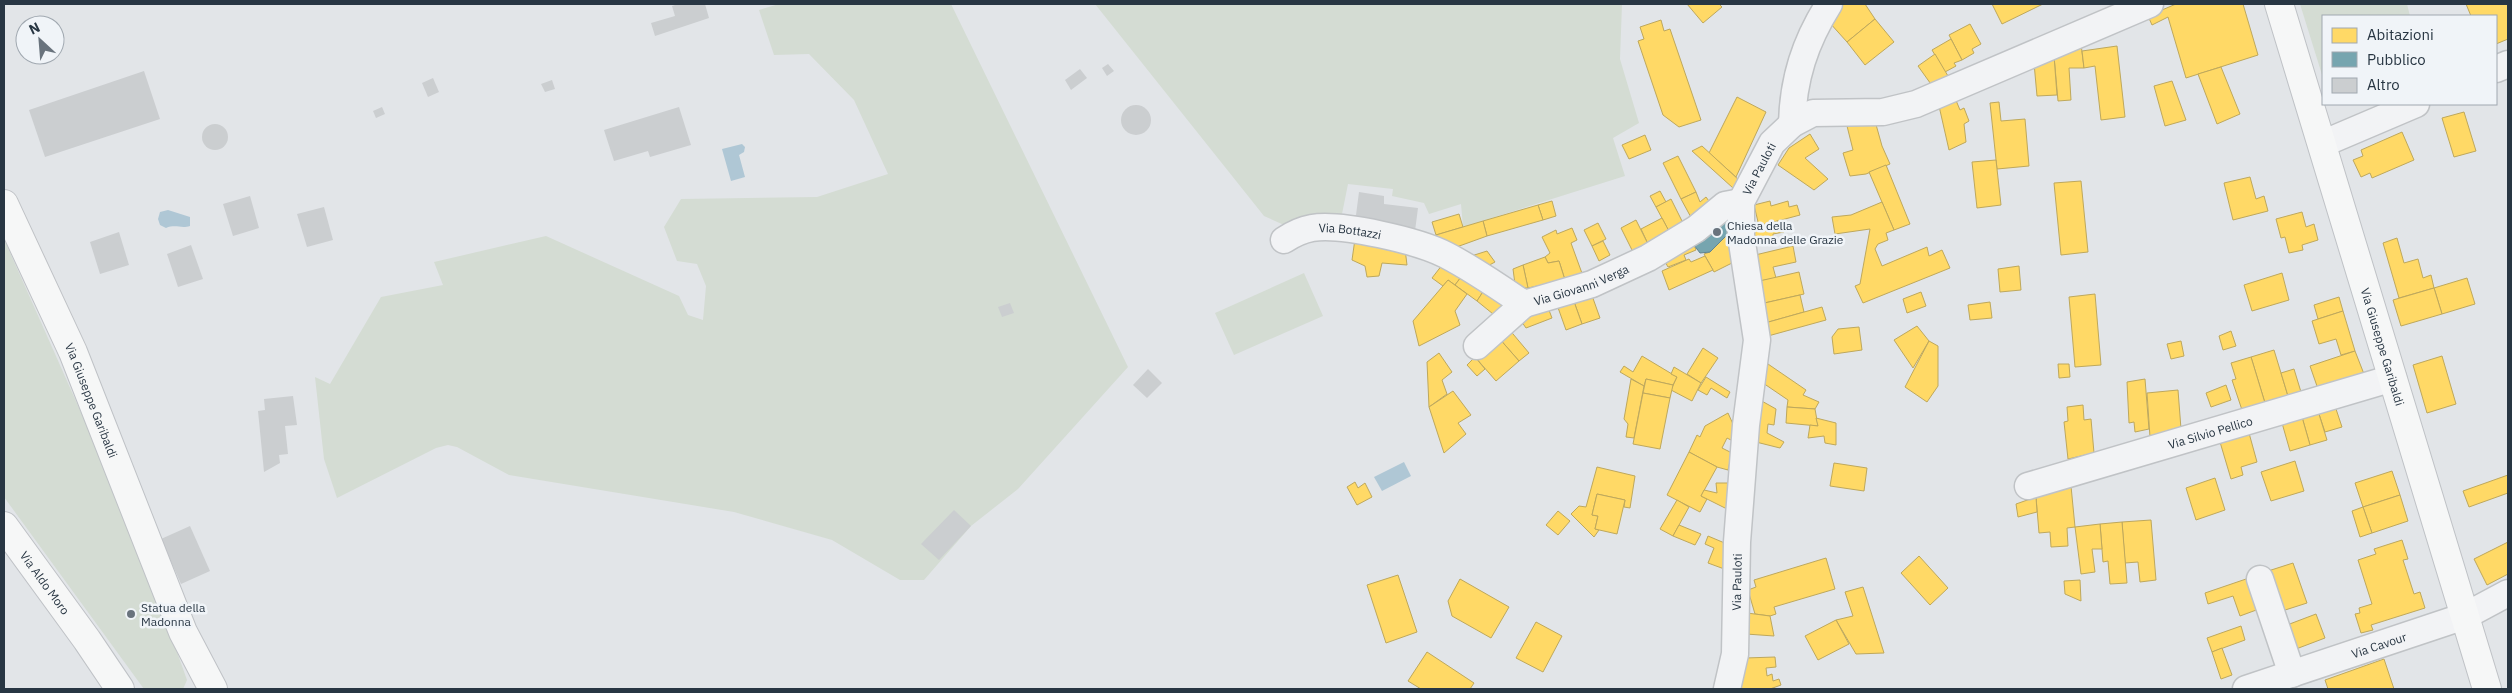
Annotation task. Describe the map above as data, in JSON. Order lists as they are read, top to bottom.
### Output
{
  "streets": {
    "main road": ["Via Giuseppe Garibaldi", "Via Aldo Moro"],
    "street": [
      "Via Pauloti",
      "Via Bottazzi",
      "Via Giovanni Verga",
      "Via Silvio Pellico",
      "Via Cavour"
    ]
  },
  "crossings": [
    ["Via Pauloti", "Via Giovanni Verga"],
    ["Via Bottazzi", "Via Giovanni Verga"],
    ["Via Giuseppe Garibaldi", "Via Silvio Pellico"],
    ["Via Giuseppe Garibaldi", "Via Cavour"]
  ],
  "places": ["Chiesa della Madonna delle Grazie", "Statua della Madonna"],
  "legend": ["Abitazioni", "Pubblico", "Altro"],
  "north": "top left"
}
